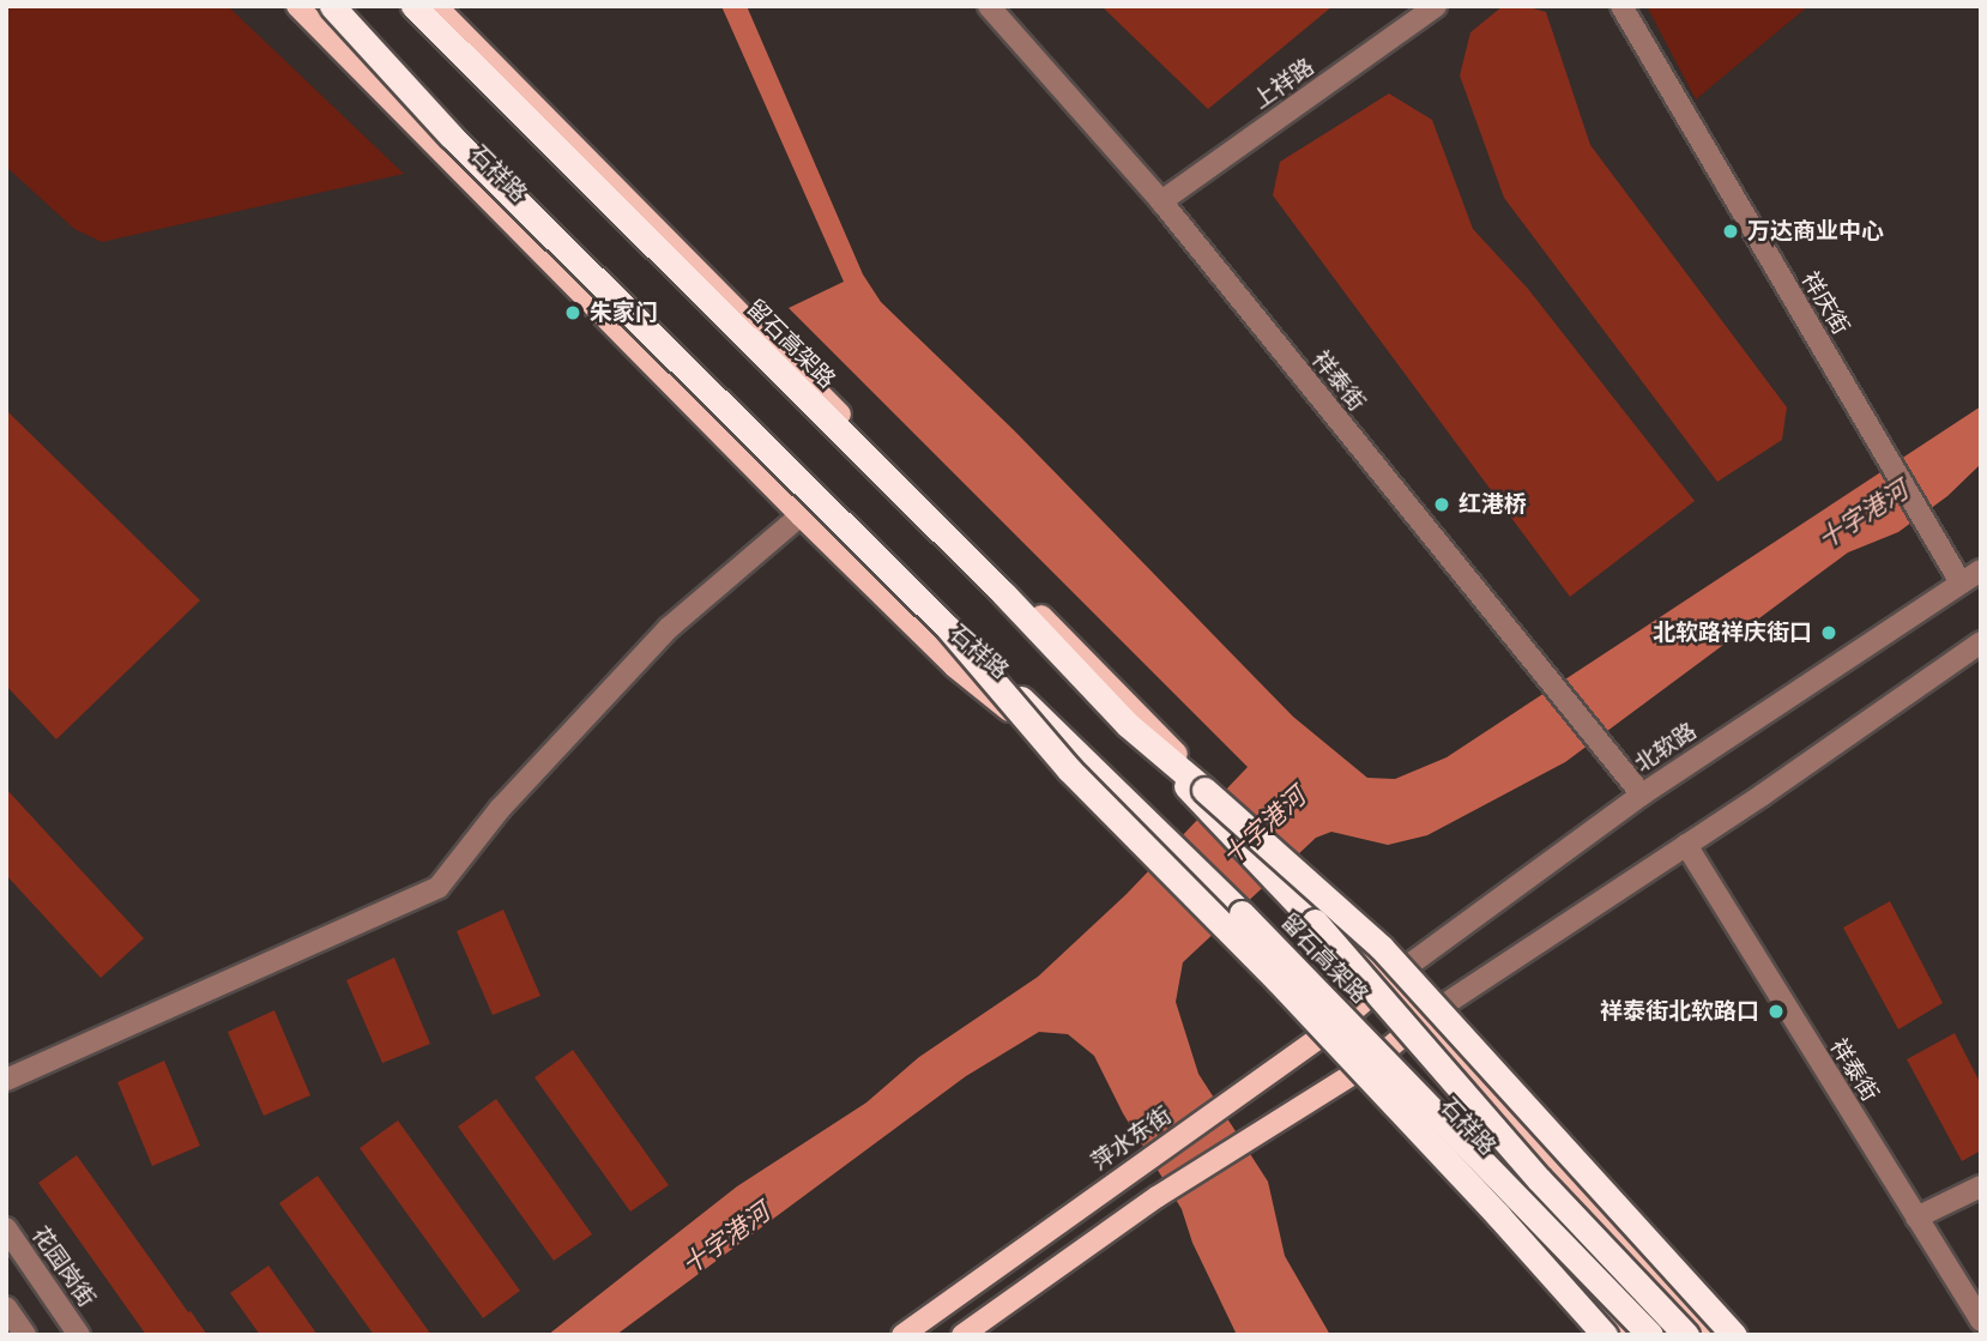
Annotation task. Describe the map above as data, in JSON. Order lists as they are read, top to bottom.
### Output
{
  "streets": {
    "highway": ["留石高架路"],
    "main road": ["石祥路", "萍水东街"],
    "street": [
      "上祥路",
      "祥庆街",
      "祥泰街",
      "北软路",
      "花园岗街"
    ]
  },
  "crossings": [
    ["上祥路", "祥泰街"],
    ["石祥路", "北软路"],
    ["石祥路", "萍水东街"],
    ["祥庆街", "北软路"],
    ["祥泰街", "北软路"],
    ["北软路", "萍水东街"]
  ],
  "water": ["十字港河"],
  "places": [
    "万达商业中心",
    "朱家门",
    "红港桥",
    "北软路祥庆街口",
    "祥泰街北软路口"
  ]
}
